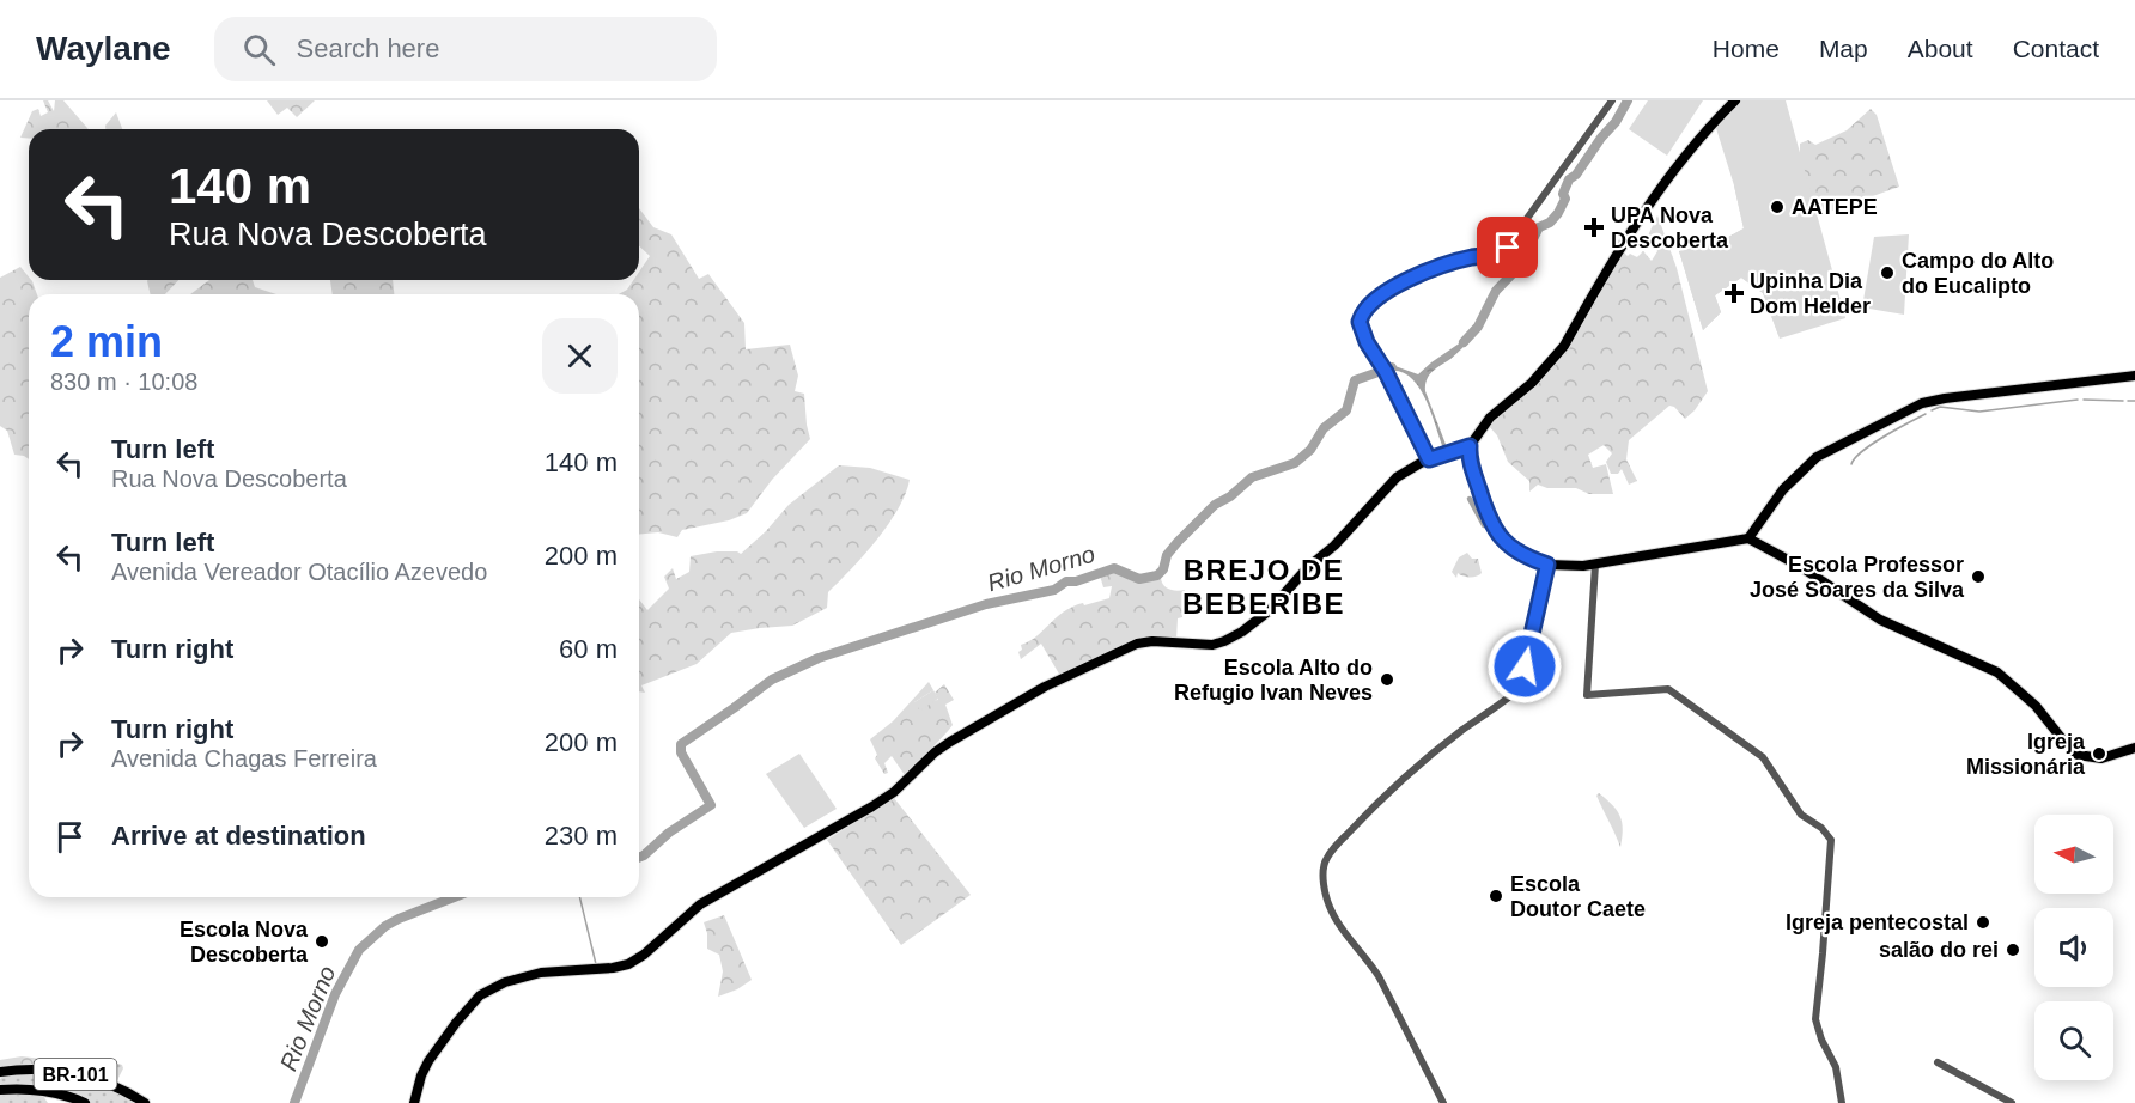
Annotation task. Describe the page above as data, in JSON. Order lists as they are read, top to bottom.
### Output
{
  "streets": {
    "highway": ["BR-101"]
  },
  "districts": ["BREJO DE BEBERIBE"],
  "water": ["Rio Morno"],
  "places": {
    "other": [
      "AATEPE",
      "Campo do Alto do Eucalipto",
      "Escola Professor José Soares da Silva",
      "Escola Alto do Refugio Ivan Neves",
      "Igreja Missionária",
      "Escola Doutor Caete",
      "Igreja pentecostal",
      "Escola Nova Descoberta",
      "salão do rei"
    ],
    "health": ["UPA Nova Descoberta", "Upinha Dia Dom Helder"]
  },
  "north": "left",
  "page": {
    "header": "Waylane",
    "search": "Search here",
    "nav": [
      "Home",
      "Map",
      "About",
      "Contact"
    ],
    "turn": ["140 m", "Rua Nova Descoberta"],
    "heading": ["2 min", "830 m · 10:08"],
    "list": [
      {
        "name": "Turn left",
        "note": "Rua Nova Descoberta",
        "value": "140 m"
      },
      {
        "name": "Turn left",
        "note": "Avenida Vereador Otacílio Azevedo",
        "value": "200 m"
      },
      {
        "name": "Turn right",
        "value": "60 m"
      },
      {
        "name": "Turn right",
        "note": "Avenida Chagas Ferreira",
        "value": "200 m"
      },
      {
        "name": "Arrive at destination",
        "value": "230 m"
      }
    ]
  }
}
